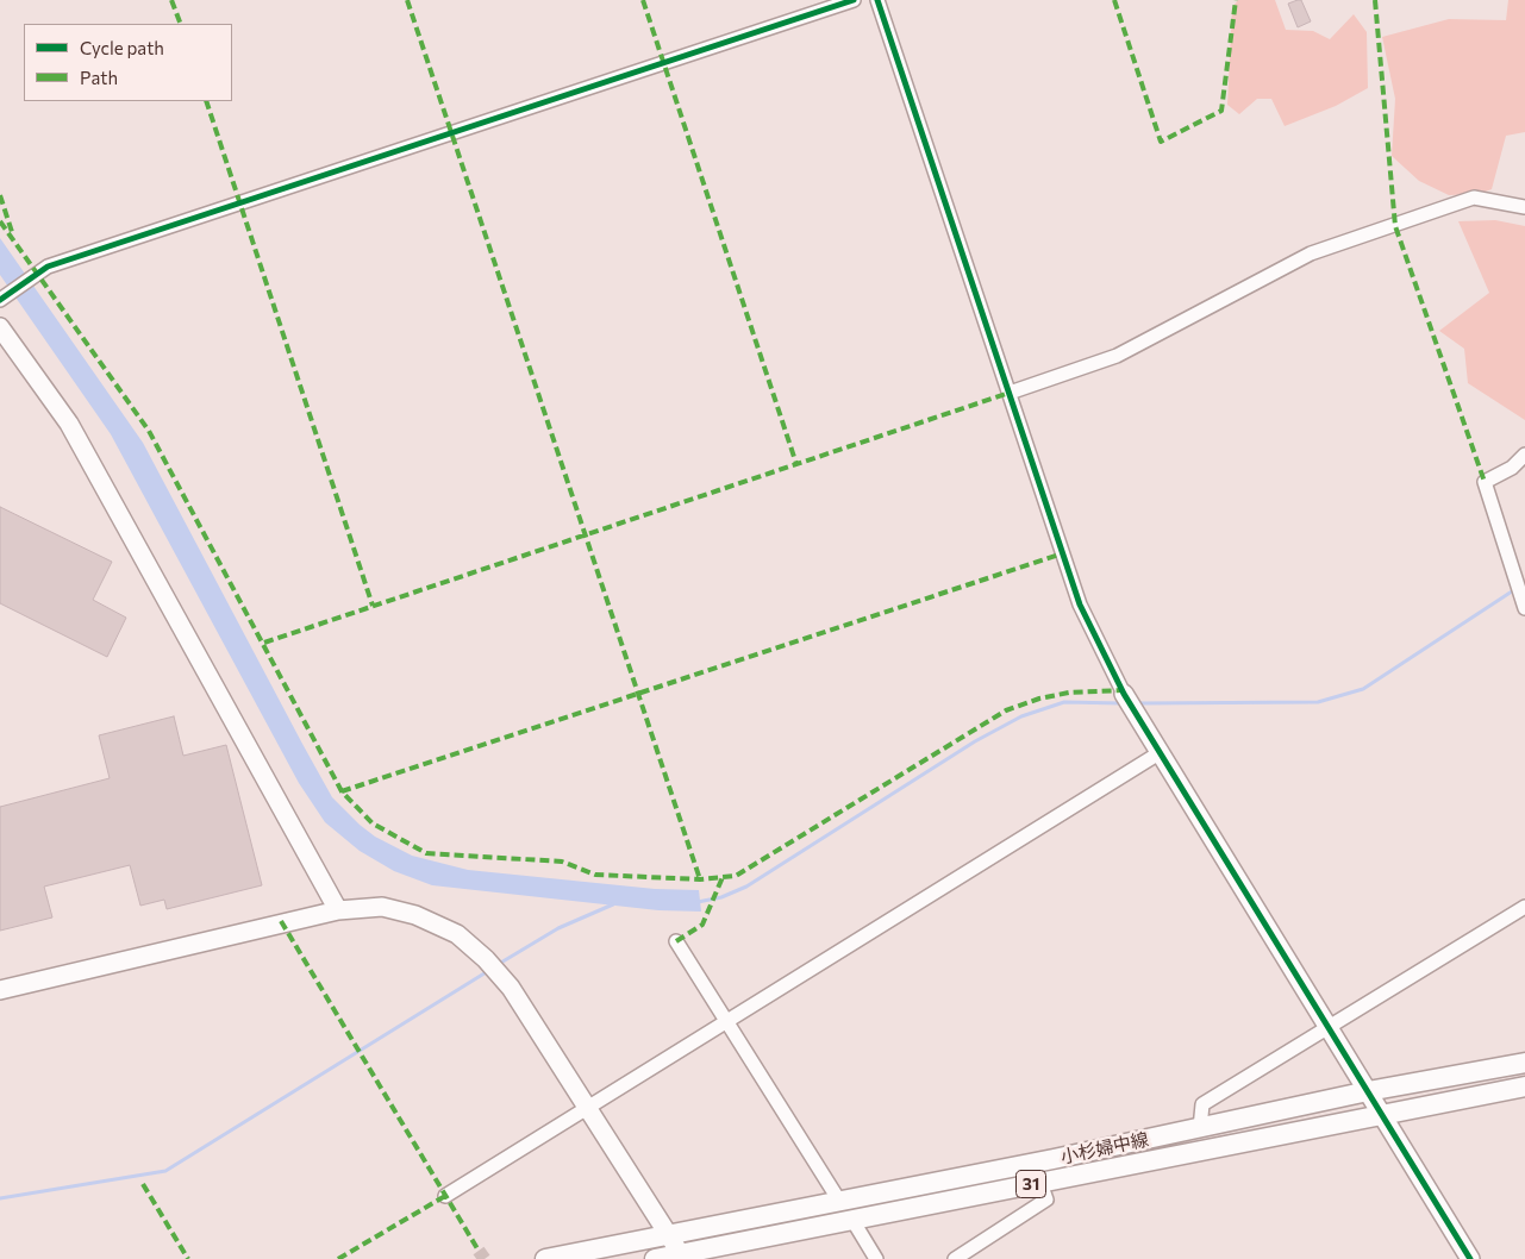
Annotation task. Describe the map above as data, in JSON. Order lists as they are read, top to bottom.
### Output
{
  "streets": {
    "main road": ["小杉婦中線", "31"]
  },
  "legend": ["Cycle path", "Path"]
}
